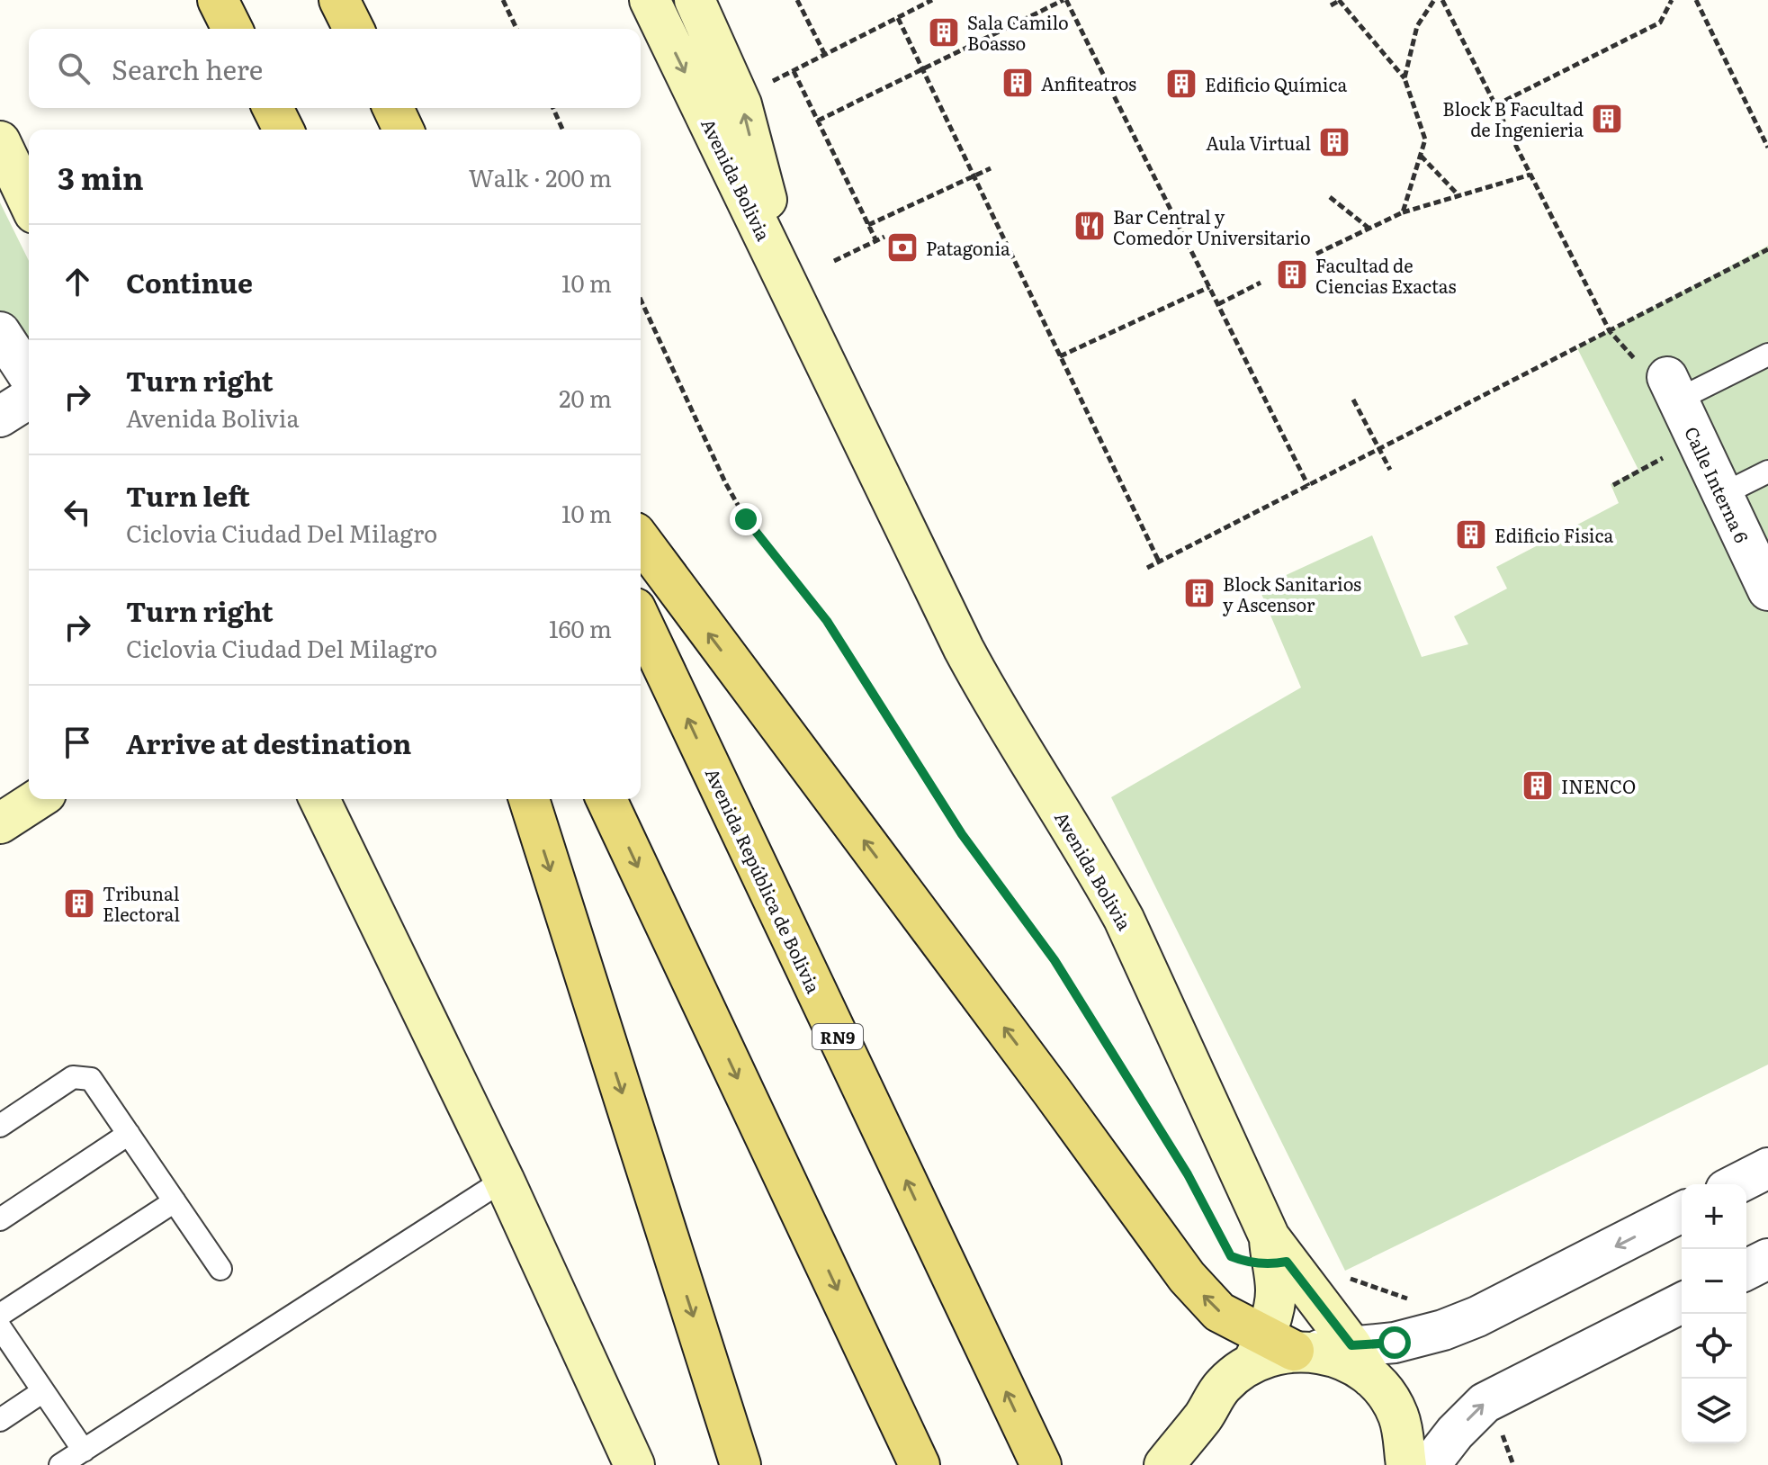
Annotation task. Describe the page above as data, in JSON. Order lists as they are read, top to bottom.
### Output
{
  "streets": {
    "main road": ["Avenida República de Bolivia", "RN9"],
    "street": ["Avenida Bolivia", "Calle Interna 6"]
  },
  "places": {
    "building": [
      "Sala Camilo Boasso",
      "Anfiteatros",
      "Edificio Química",
      "Block B Facultad de Ingenieria",
      "Aula Virtual",
      "Facultad de Ciencias Exactas",
      "Edificio Fisica",
      "Block Sanitarios y Ascensor",
      "INENCO",
      "Tribunal Electoral"
    ],
    "restaurant": ["Bar Central y Comedor Universitario"],
    "bank": ["Patagonia"]
  },
  "page": {
    "search": "Search here",
    "heading": ["3 min", "Walk · 200 m"],
    "list": [
      ["Continue", "10 m"],
      ["Turn right", "Avenida Bolivia", "20 m"],
      ["Turn left", "Ciclovia Ciudad Del Milagro", "10 m"],
      ["Turn right", "Ciclovia Ciudad Del Milagro", "160 m"],
      "Arrive at destination"
    ],
    "map_buttons": ["+", "−"]
  }
}
